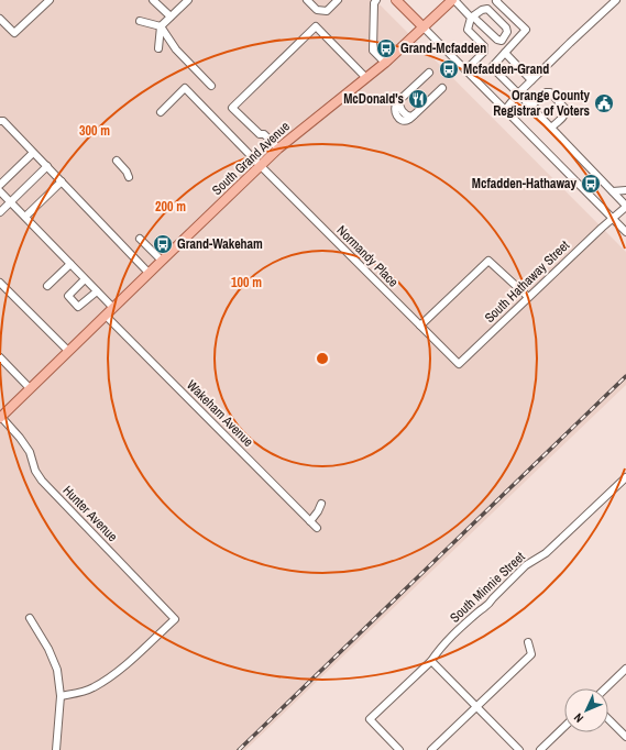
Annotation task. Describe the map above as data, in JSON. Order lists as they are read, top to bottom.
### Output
{
  "streets": {
    "main road": ["South Grand Avenue"],
    "street": [
      "Normandy Place",
      "South Hathaway Street",
      "Wakeham Avenue",
      "Hunter Avenue",
      "South Minnie Street"
    ]
  },
  "crossings": [
    ["South Grand Avenue", "Normandy Place"],
    ["South Grand Avenue", "Wakeham Avenue"],
    ["South Grand Avenue", "Hunter Avenue"],
    ["Normandy Place", "South Hathaway Street"]
  ],
  "places": {
    "bus stop": [
      "Grand-Mcfadden",
      "Mcfadden-Grand",
      "Mcfadden-Hathaway",
      "Grand-Wakeham"
    ],
    "restaurant": ["McDonald's"],
    "public building": ["Orange County Registrar of Voters"]
  },
  "north": "bottom left",
  "rings": ["300 m", "200 m", "100 m"]
}
